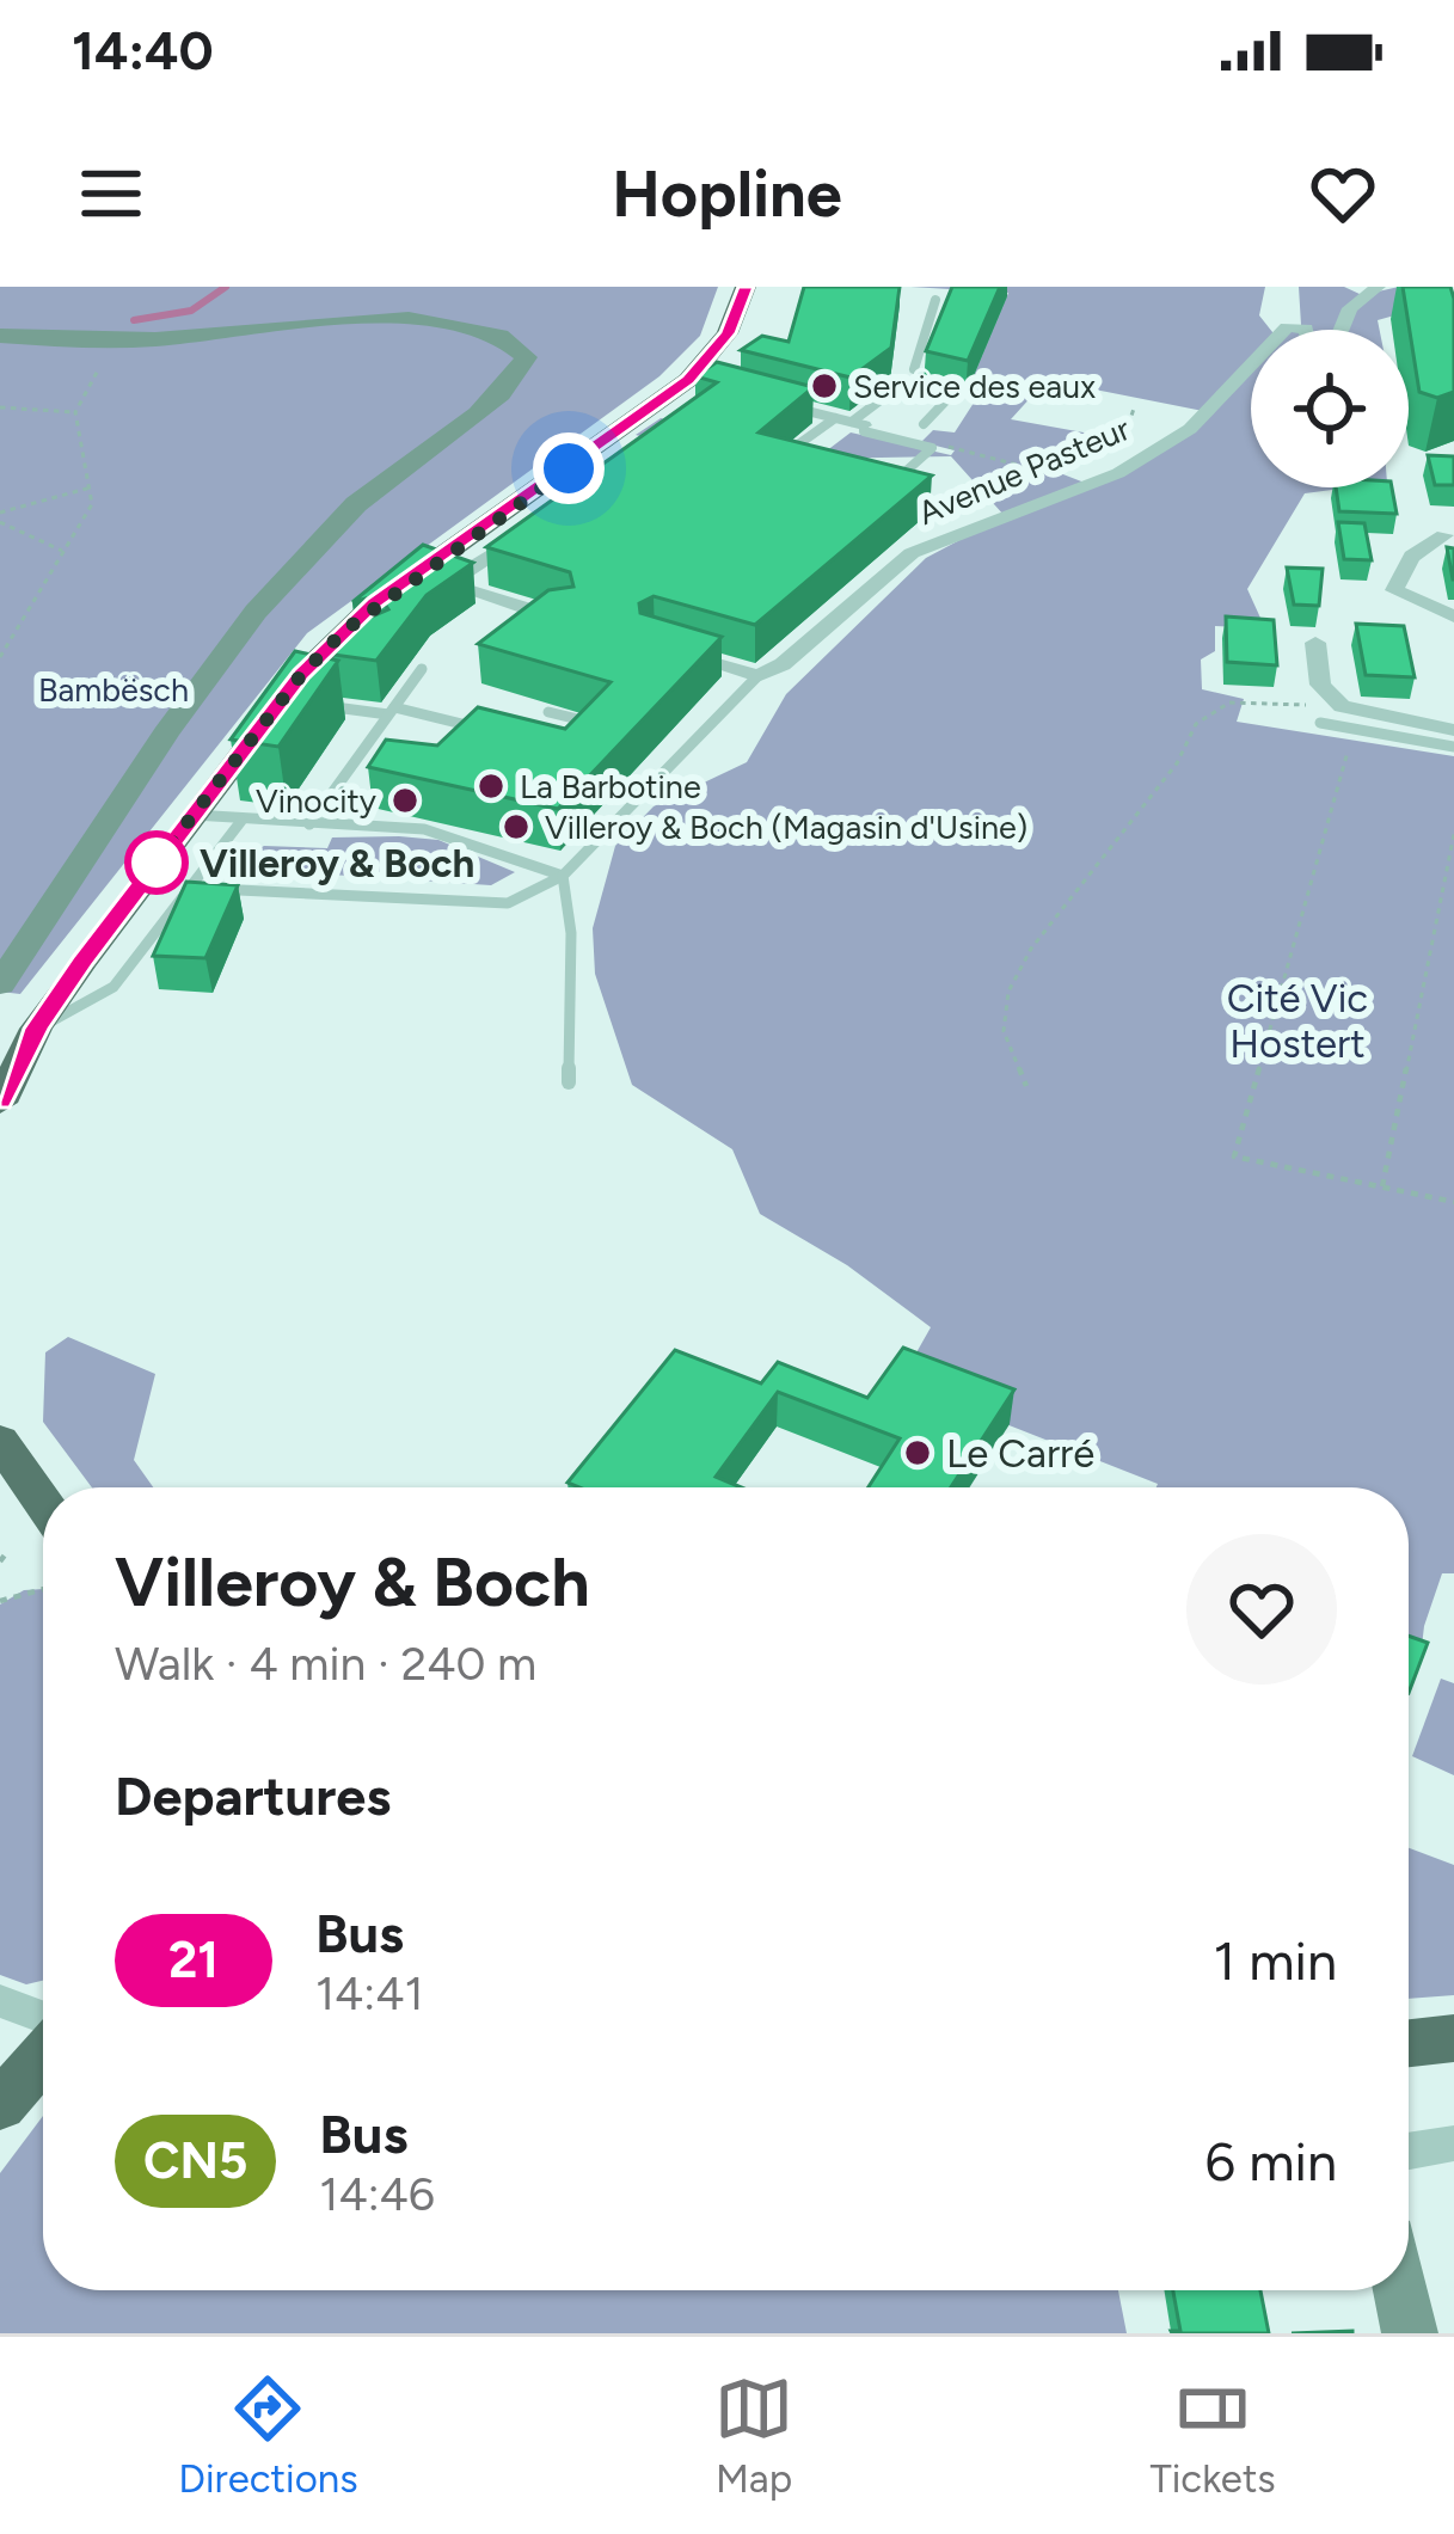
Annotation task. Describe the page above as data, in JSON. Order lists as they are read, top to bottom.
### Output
{
  "streets": {
    "street": ["Avenue Pasteur"]
  },
  "parks": ["Bambësch", "Cité Vic Hostert"],
  "places": [
    "Service des eaux",
    "La Barbotine",
    "Vinocity",
    "Villeroy & Boch (Magasin d'Usine)",
    "Villeroy & Boch",
    "Le Carré"
  ],
  "lines": ["bus line 21"],
  "page": {
    "status": "14:40",
    "header": "Hopline",
    "heading": [
      ["Villeroy & Boch", "Walk · 4 min · 240 m"],
      "Departures"
    ],
    "list": [
      {
        "mark": "21",
        "name": "Bus",
        "note": "14:41",
        "value": "1 min"
      },
      {
        "mark": "CN5",
        "name": "Bus",
        "note": "14:46",
        "value": "6 min"
      }
    ],
    "tabs": ["Directions", "Map", "Tickets"]
  }
}
